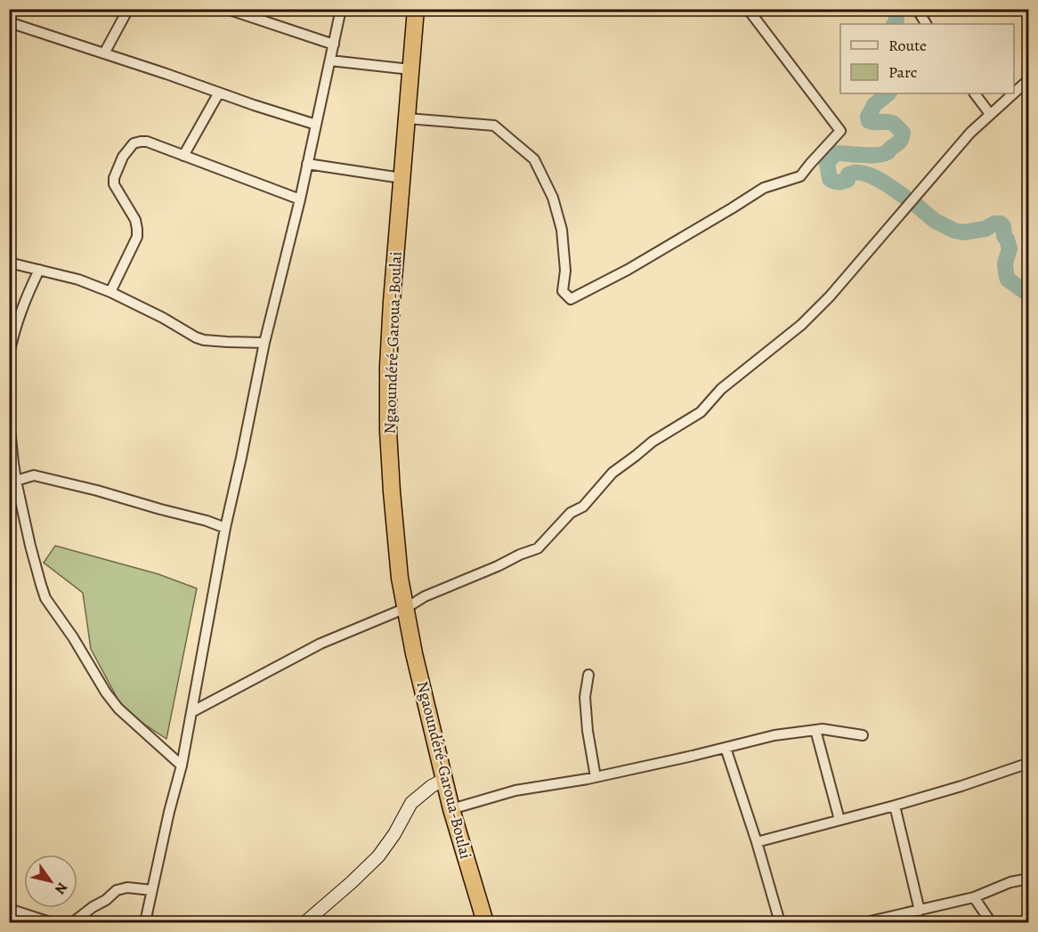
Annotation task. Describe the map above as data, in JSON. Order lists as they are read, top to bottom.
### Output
{
  "streets": {
    "highway": ["Ngaoundéré-Garoua-Boulai"]
  },
  "legend": ["Route", "Parc"],
  "north": "bottom right"
}
